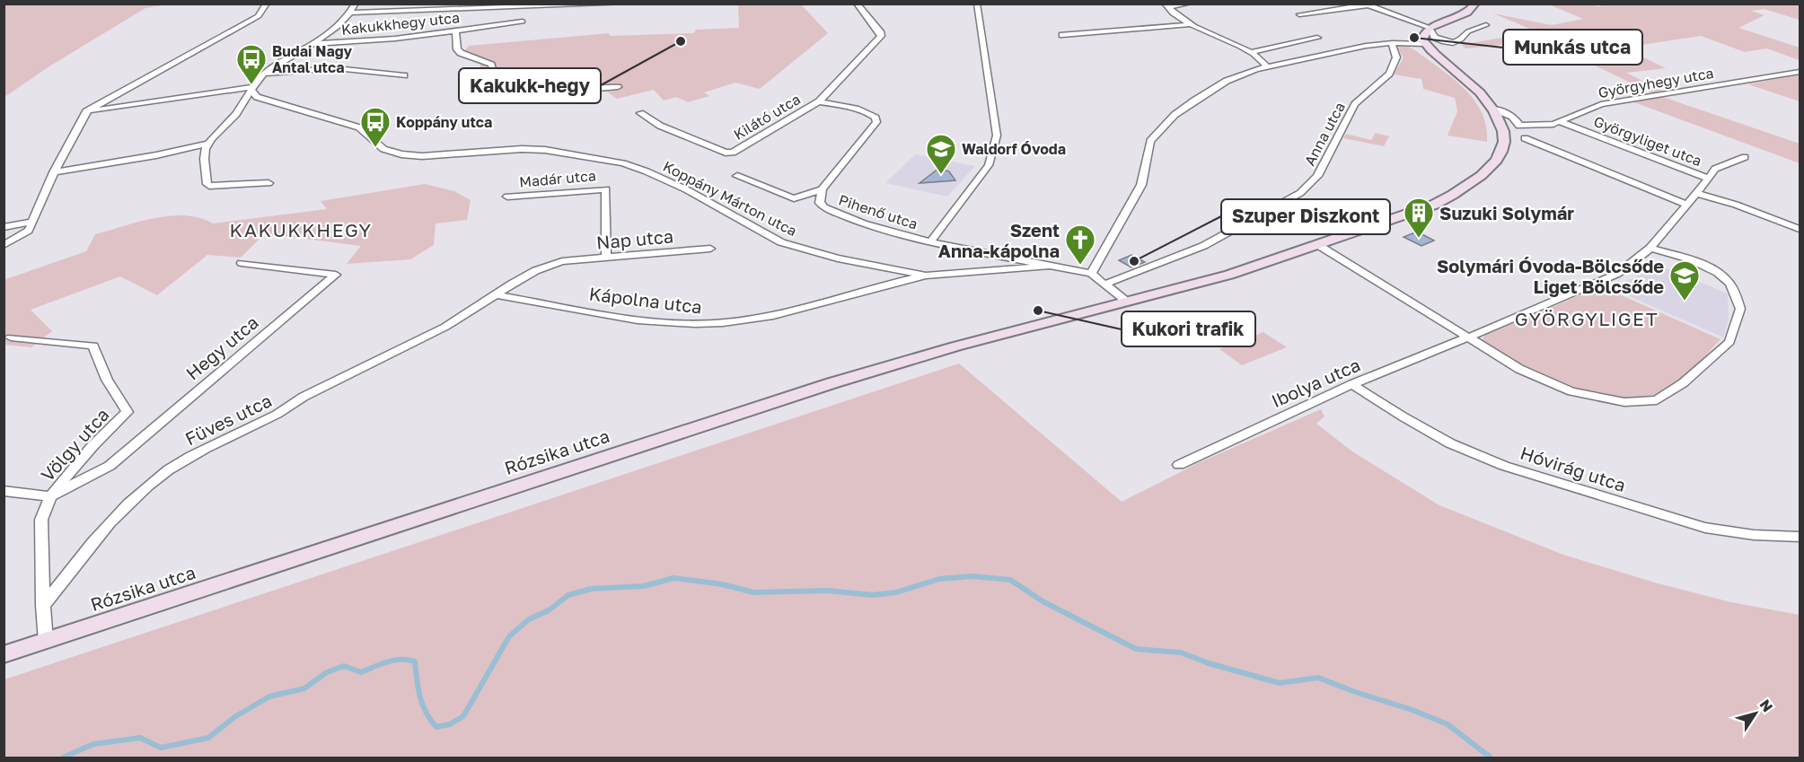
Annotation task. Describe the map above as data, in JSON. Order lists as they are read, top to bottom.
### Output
{
  "streets": {
    "main road": ["Rózsika utca"],
    "street": [
      "Kakukkhegy utca",
      "Györgyhegy utca",
      "Kilátó utca",
      "Anna utca",
      "Györgyliget utca",
      "Madár utca",
      "Koppány Márton utca",
      "Pihenő utca",
      "Nap utca",
      "Kápolna utca",
      "Hegy utca",
      "Ibolya utca",
      "Füves utca",
      "Völgy utca",
      "Hóvirág utca"
    ]
  },
  "crossings": [
    ["Györgyhegy utca", "Györgyliget utca"],
    ["Györgyhegy utca", "Rózsika utca"],
    ["Kilátó utca", "Pihenő utca"],
    ["Györgyliget utca", "Ibolya utca"],
    ["Madár utca", "Nap utca"],
    ["Koppány Márton utca", "Pihenő utca"],
    ["Koppány Márton utca", "Kápolna utca"],
    ["Nap utca", "Kápolna utca"],
    ["Nap utca", "Füves utca"],
    ["Kápolna utca", "Füves utca"],
    ["Hegy utca", "Völgy utca"],
    ["Ibolya utca", "Hóvirág utca"],
    ["Füves utca", "Völgy utca"]
  ],
  "districts": ["KAKUKKHEGY", "GYÖRGYLIGET"],
  "places": {
    "other": [
      "Munkás utca",
      "Kakukk-hegy",
      "Szuper Diszkont",
      "Kukori trafik"
    ],
    "bus stop": ["Budai Nagy Antal utca", "Koppány utca"],
    "school or university": ["Waldorf Óvoda", "Solymári Óvoda-Bölcsőde Liget Bölcsőde"],
    "building": ["Suzuki Solymár"],
    "church": ["Szent Anna-kápolna"]
  },
  "north": "top right"
}
